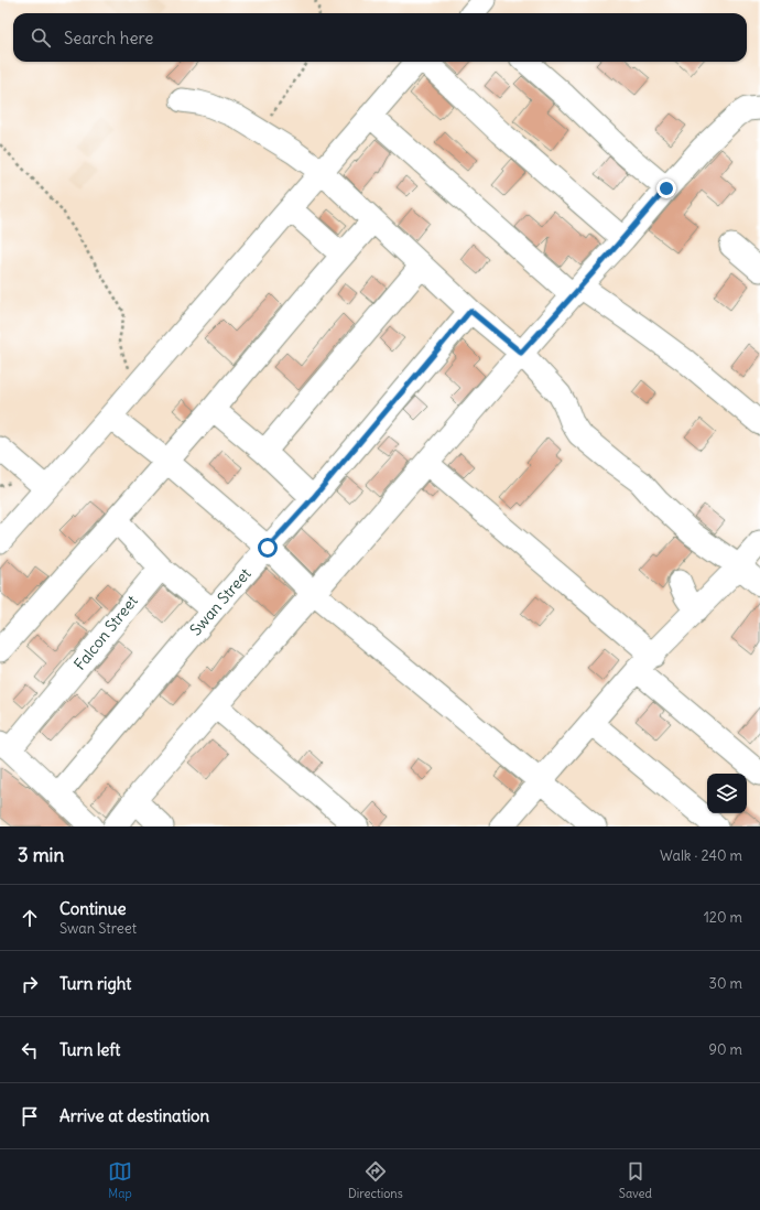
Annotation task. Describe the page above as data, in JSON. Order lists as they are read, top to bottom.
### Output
{
  "streets": {
    "street": ["Swan Street", "Falcon Street"]
  },
  "page": {
    "search": "Search here",
    "heading": ["3 min", "Walk · 240 m"],
    "list": [
      ["Continue", "Swan Street", "120 m"],
      ["Turn right", "30 m"],
      ["Turn left", "90 m"],
      "Arrive at destination"
    ],
    "nav": ["Map", "Directions", "Saved"]
  }
}
